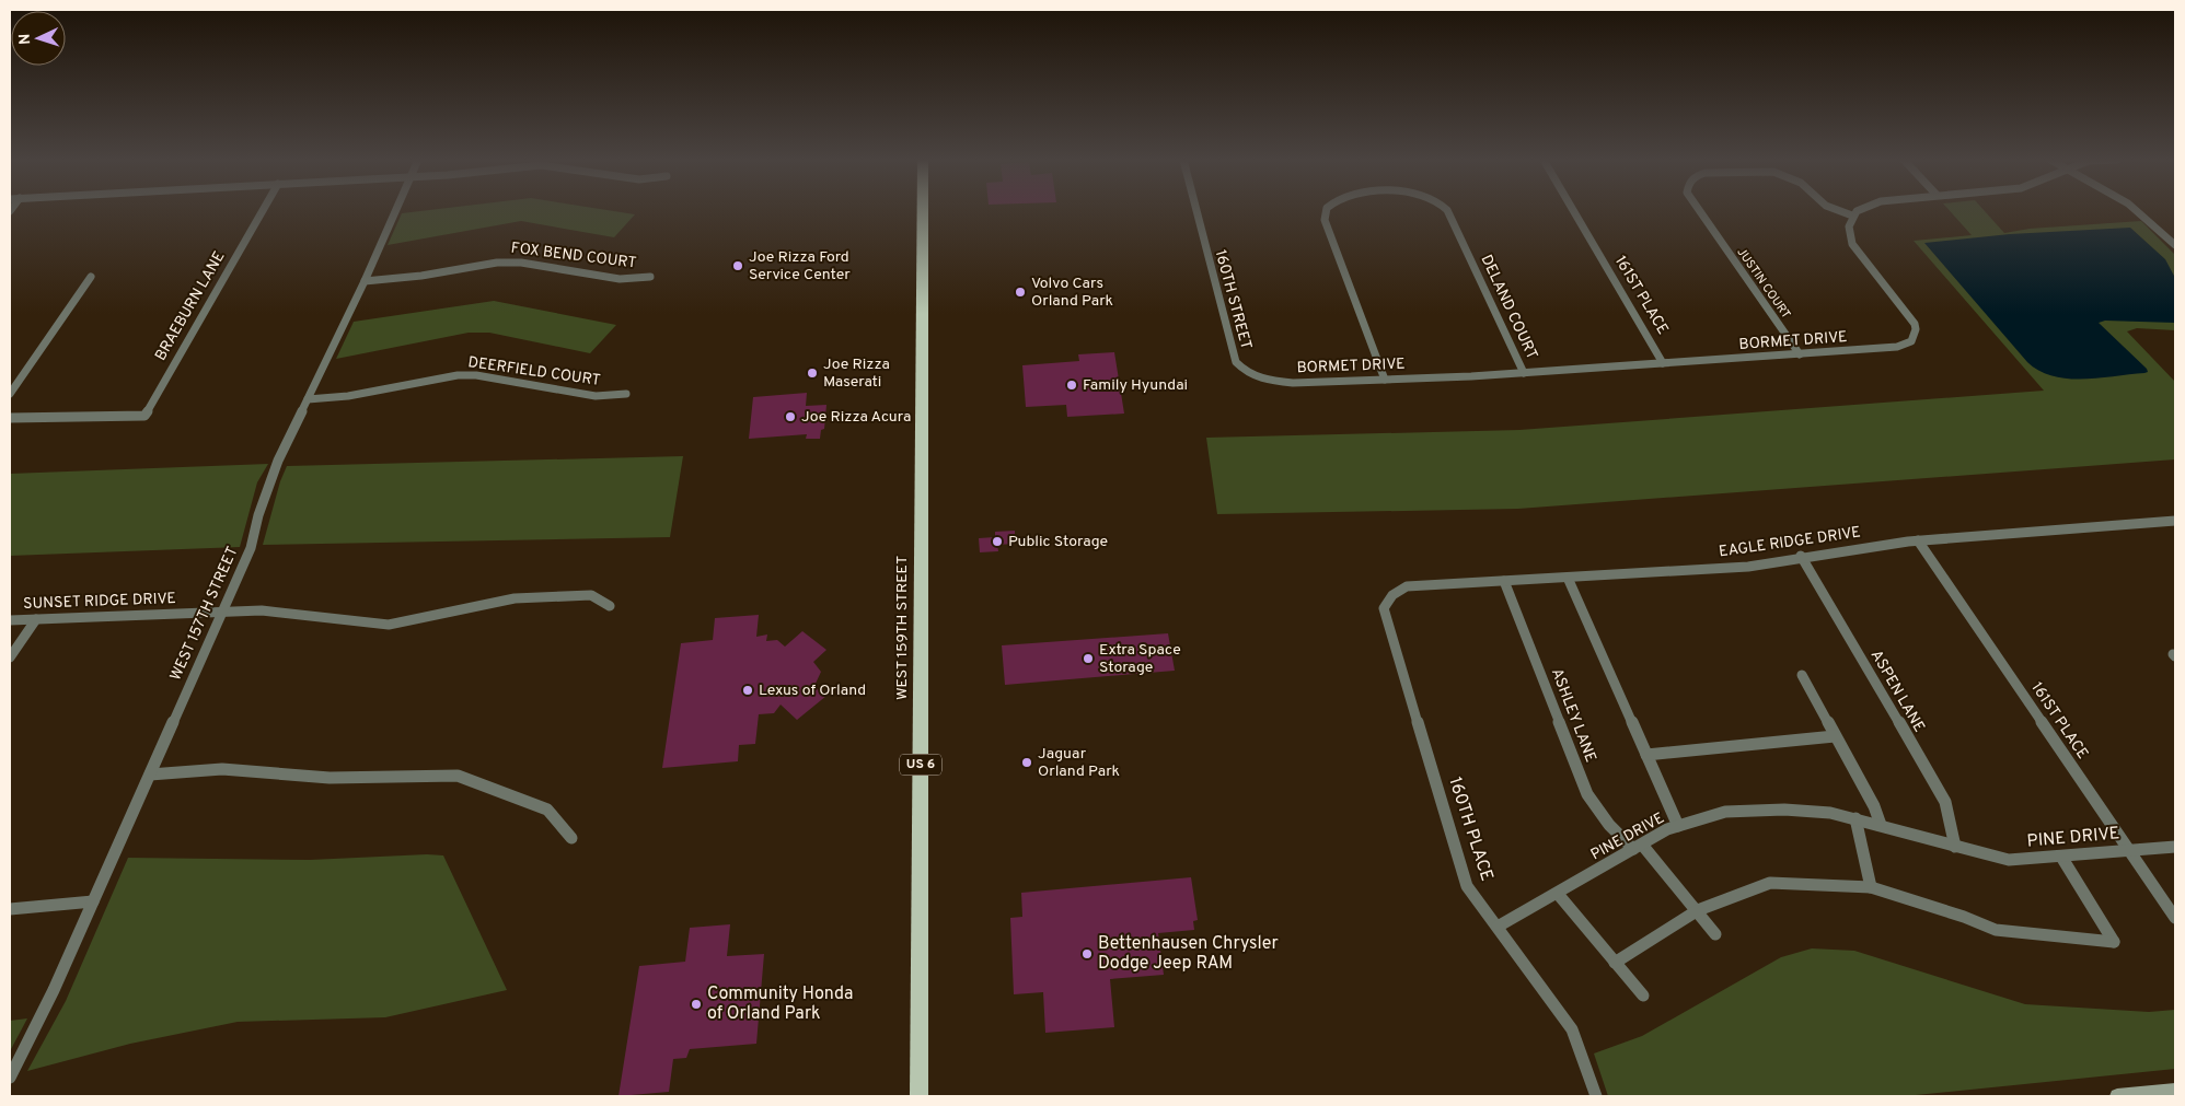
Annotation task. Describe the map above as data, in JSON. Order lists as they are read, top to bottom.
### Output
{
  "streets": {
    "main road": ["WEST 159TH STREET", "US 6"],
    "street": [
      "FOX BEND COURT",
      "JUSTIN COURT",
      "161ST PLACE",
      "160TH STREET",
      "BRAEBURN LANE",
      "DELAND COURT",
      "BORMET DRIVE",
      "DEERFIELD COURT",
      "EAGLE RIDGE DRIVE",
      "SUNSET RIDGE DRIVE",
      "WEST 157TH STREET",
      "ASPEN LANE",
      "ASHLEY LANE",
      "160TH PLACE",
      "PINE DRIVE"
    ]
  },
  "crossings": [
    ["FOX BEND COURT", "WEST 157TH STREET"],
    ["JUSTIN COURT", "BORMET DRIVE"],
    ["161ST PLACE", "BORMET DRIVE"],
    ["161ST PLACE", "EAGLE RIDGE DRIVE"],
    ["161ST PLACE", "PINE DRIVE"],
    ["160TH STREET", "BORMET DRIVE"],
    ["DELAND COURT", "BORMET DRIVE"],
    ["DEERFIELD COURT", "WEST 157TH STREET"],
    ["EAGLE RIDGE DRIVE", "ASPEN LANE"],
    ["EAGLE RIDGE DRIVE", "ASHLEY LANE"],
    ["EAGLE RIDGE DRIVE", "160TH PLACE"],
    ["SUNSET RIDGE DRIVE", "WEST 157TH STREET"],
    ["ASPEN LANE", "PINE DRIVE"],
    ["ASHLEY LANE", "PINE DRIVE"],
    ["160TH PLACE", "PINE DRIVE"]
  ],
  "places": [
    "Joe Rizza Ford Service Center",
    "Volvo Cars Orland Park",
    "Joe Rizza Maserati",
    "Family Hyundai",
    "Joe Rizza Acura",
    "Public Storage",
    "Extra Space Storage",
    "Lexus of Orland",
    "Jaguar Orland Park",
    "Bettenhausen Chrysler Dodge Jeep RAM",
    "Community Honda of Orland Park"
  ],
  "north": "left"
}
